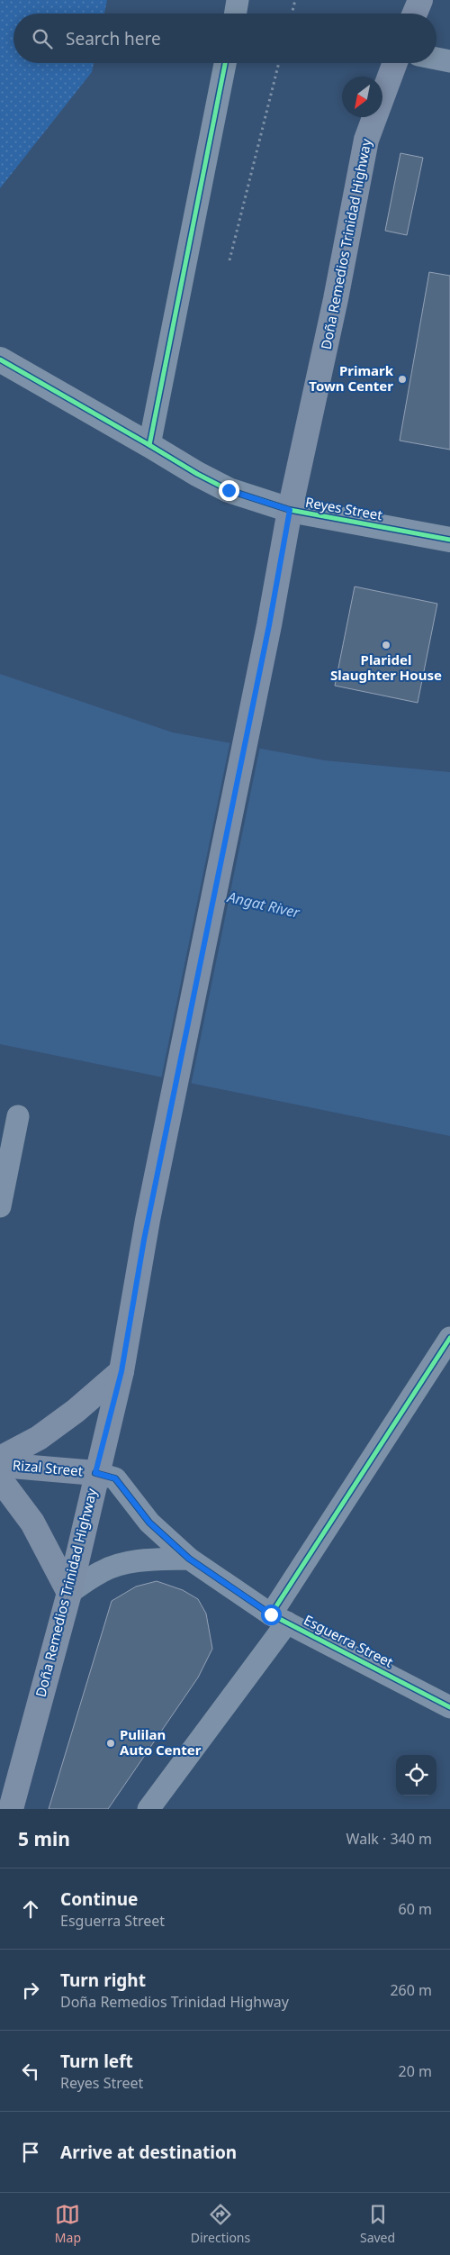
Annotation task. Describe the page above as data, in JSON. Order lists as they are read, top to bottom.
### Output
{
  "streets": {
    "main road": ["Doña Remedios Trinidad Highway", "Rizal Street"],
    "street": ["Reyes Street", "Esguerra Street"]
  },
  "crossings": [
    ["Doña Remedios Trinidad Highway", "Reyes Street"],
    ["Doña Remedios Trinidad Highway", "Rizal Street"],
    ["Doña Remedios Trinidad Highway", "Esguerra Street"],
    ["Rizal Street", "Esguerra Street"]
  ],
  "water": ["Angat River"],
  "places": ["Primark Town Center", "Plaridel Slaughter House", "Pulilan Auto Center"],
  "north": "bottom left",
  "page": {
    "search": "Search here",
    "heading": ["5 min", "Walk · 340 m"],
    "list": [
      ["Continue", "Esguerra Street", "60 m"],
      ["Turn right", "Doña Remedios Trinidad Highway", "260 m"],
      ["Turn left", "Reyes Street", "20 m"],
      "Arrive at destination"
    ],
    "nav": ["Map", "Directions", "Saved"]
  }
}
